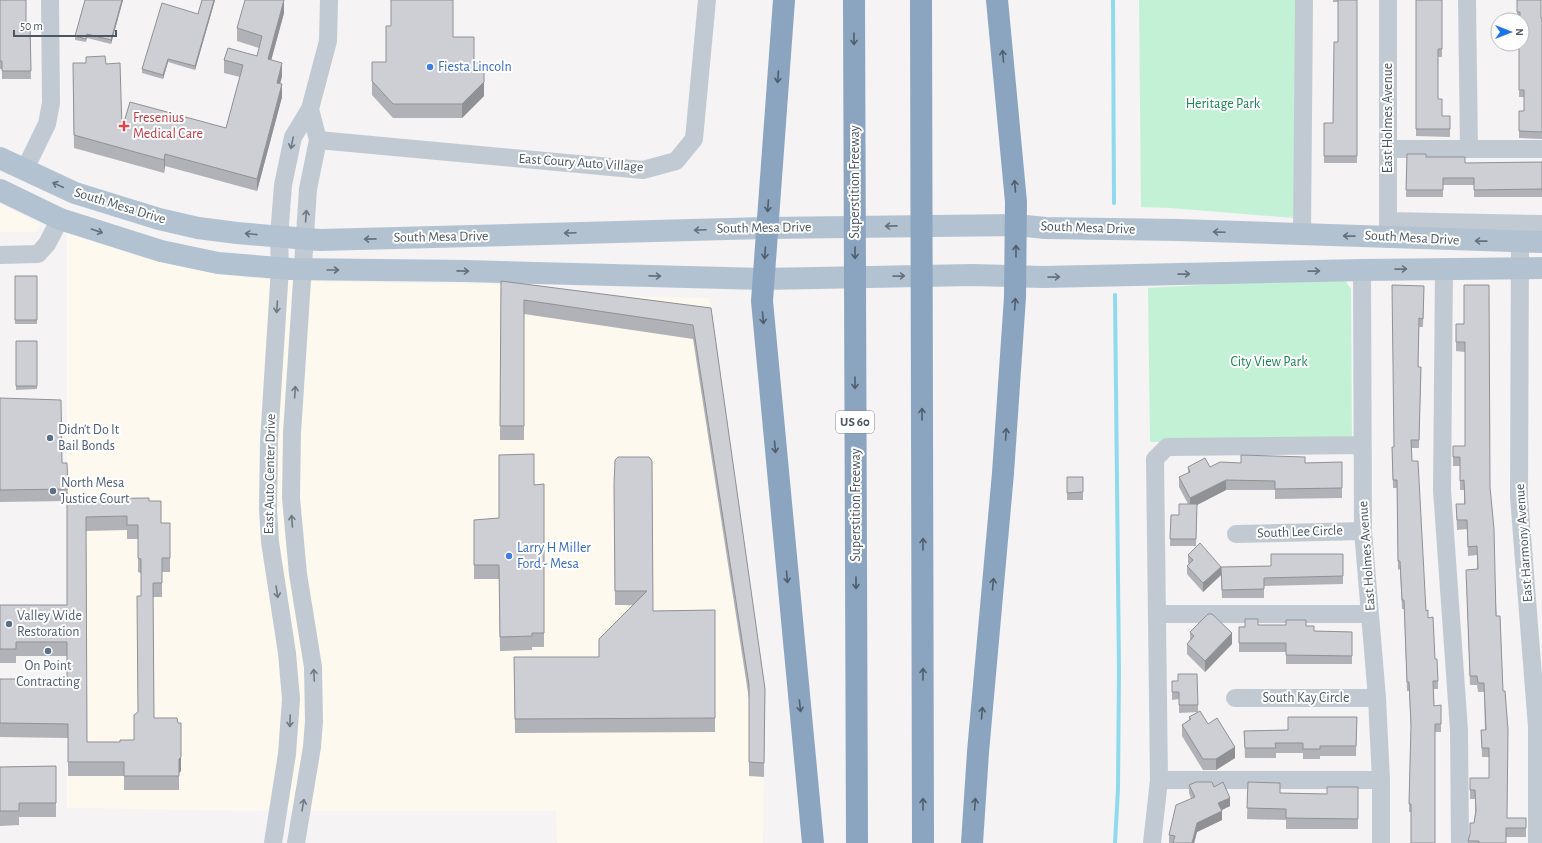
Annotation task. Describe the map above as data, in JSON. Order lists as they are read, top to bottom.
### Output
{
  "streets": {
    "highway": ["Superstition Freeway", "US 60"],
    "main road": ["South Mesa Drive"],
    "street": [
      "East Holmes Avenue",
      "East Coury Auto Village",
      "East Auto Center Drive",
      "South Lee Circle",
      "East Harmony Avenue",
      "South Kay Circle"
    ]
  },
  "crossings": [
    ["East Holmes Avenue", "South Mesa Drive"],
    ["East Holmes Avenue", "South Lee Circle"],
    ["East Holmes Avenue", "South Kay Circle"],
    ["East Coury Auto Village", "East Auto Center Drive"],
    ["South Mesa Drive", "East Auto Center Drive"],
    ["South Mesa Drive", "East Harmony Avenue"]
  ],
  "parks": ["Heritage Park", "City View Park"],
  "places": {
    "other": [
      "Fiesta Lincoln",
      "Didn't Do It Bail Bonds",
      "North Mesa Justice Court",
      "Larry H Miller Ford - Mesa",
      "Valley Wide Restoration",
      "On Point Contracting"
    ],
    "health": ["Fresenius Medical Care"]
  },
  "scale_bar": "50 m",
  "north": "right"
}
